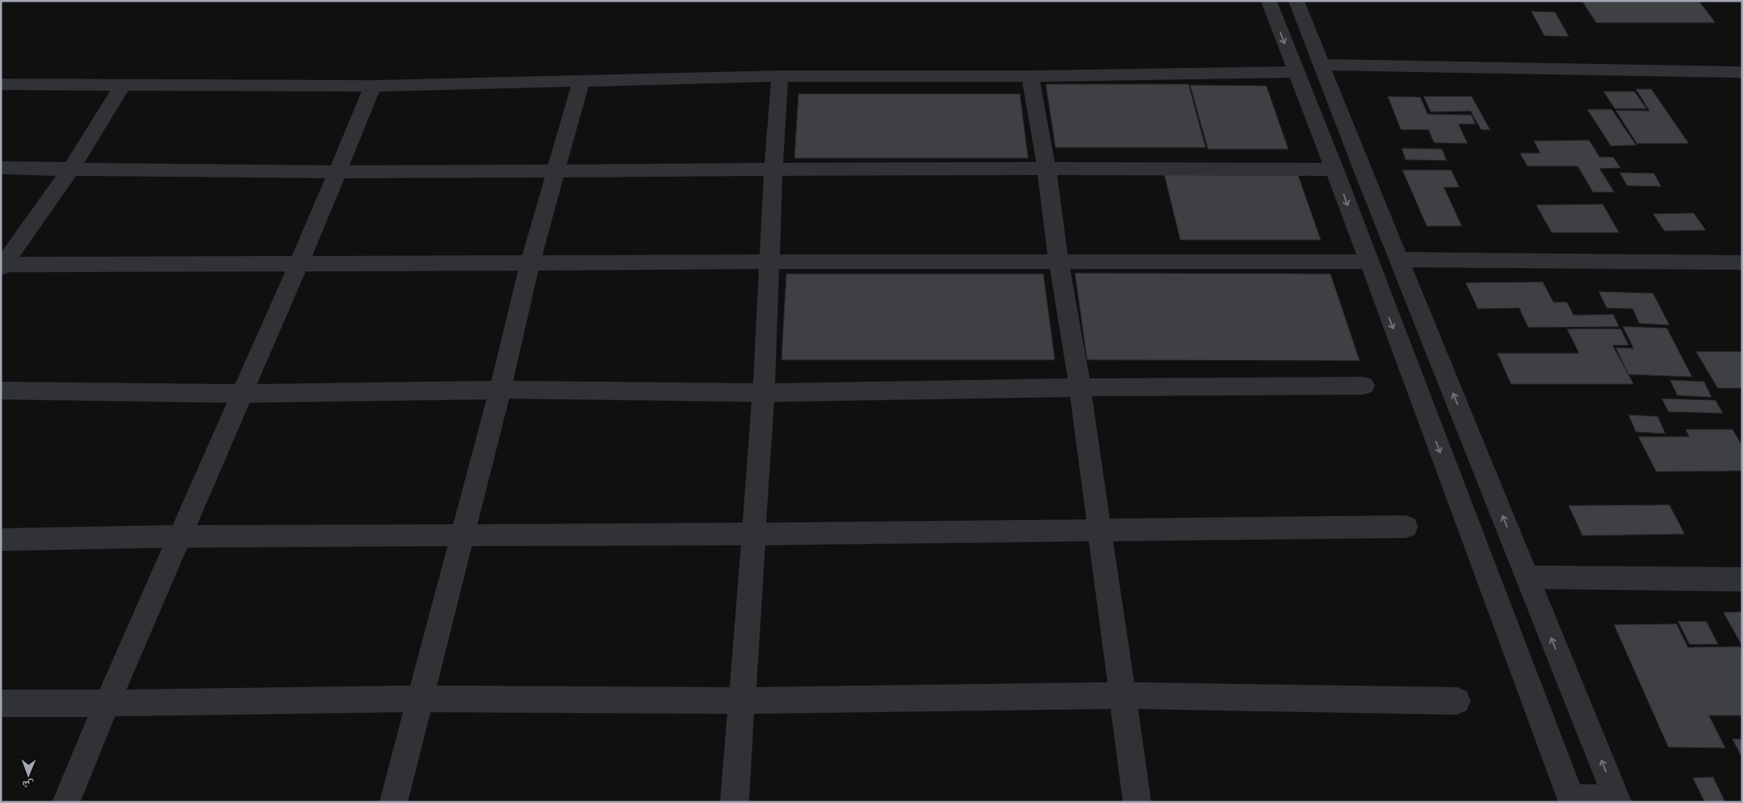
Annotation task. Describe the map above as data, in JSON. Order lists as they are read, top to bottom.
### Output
{
  "north": "bottom"
}
